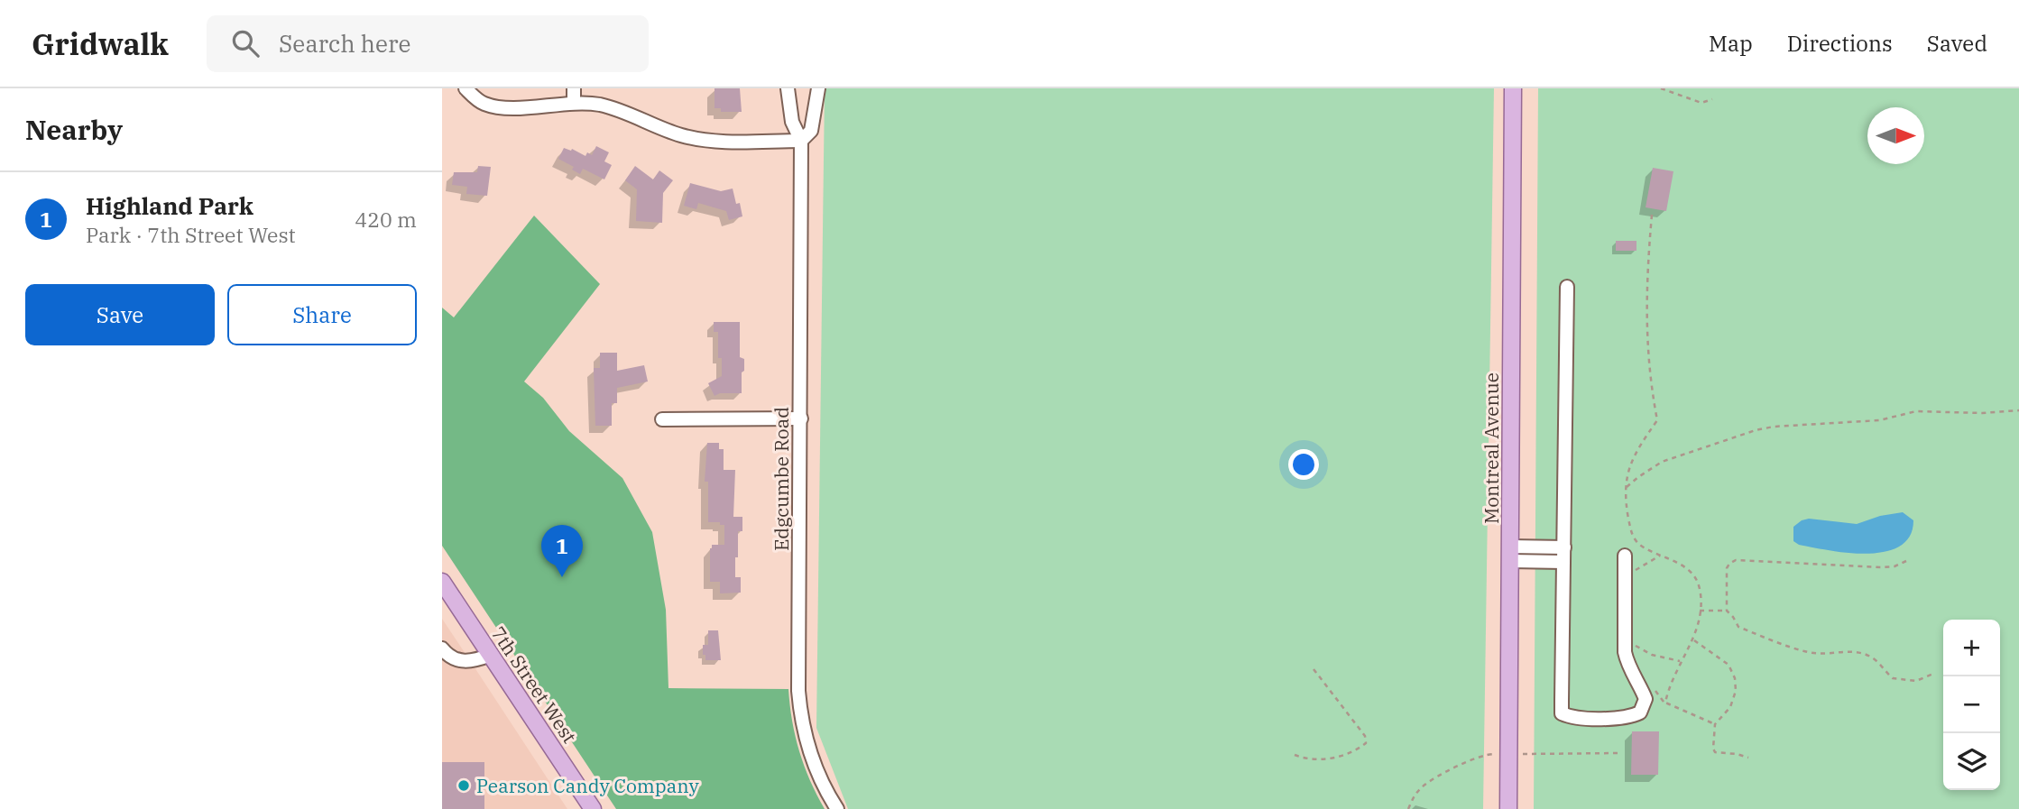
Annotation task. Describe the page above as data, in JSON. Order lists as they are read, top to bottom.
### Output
{
  "streets": {
    "main road": ["Montreal Avenue", "7th Street West"],
    "street": ["Edgcumbe Road"]
  },
  "places": ["Pearson Candy Company"],
  "north": "right",
  "page": {
    "header": "Gridwalk",
    "search": "Search here",
    "nav": ["Map", "Directions", "Saved"],
    "heading": "Nearby",
    "list": [
      {
        "mark": "1",
        "name": "Highland Park",
        "note": "Park · 7th Street West",
        "value": "420 m"
      }
    ],
    "buttons": ["Save", "Share"],
    "pins": "1",
    "map_buttons": ["+", "−"]
  }
}
